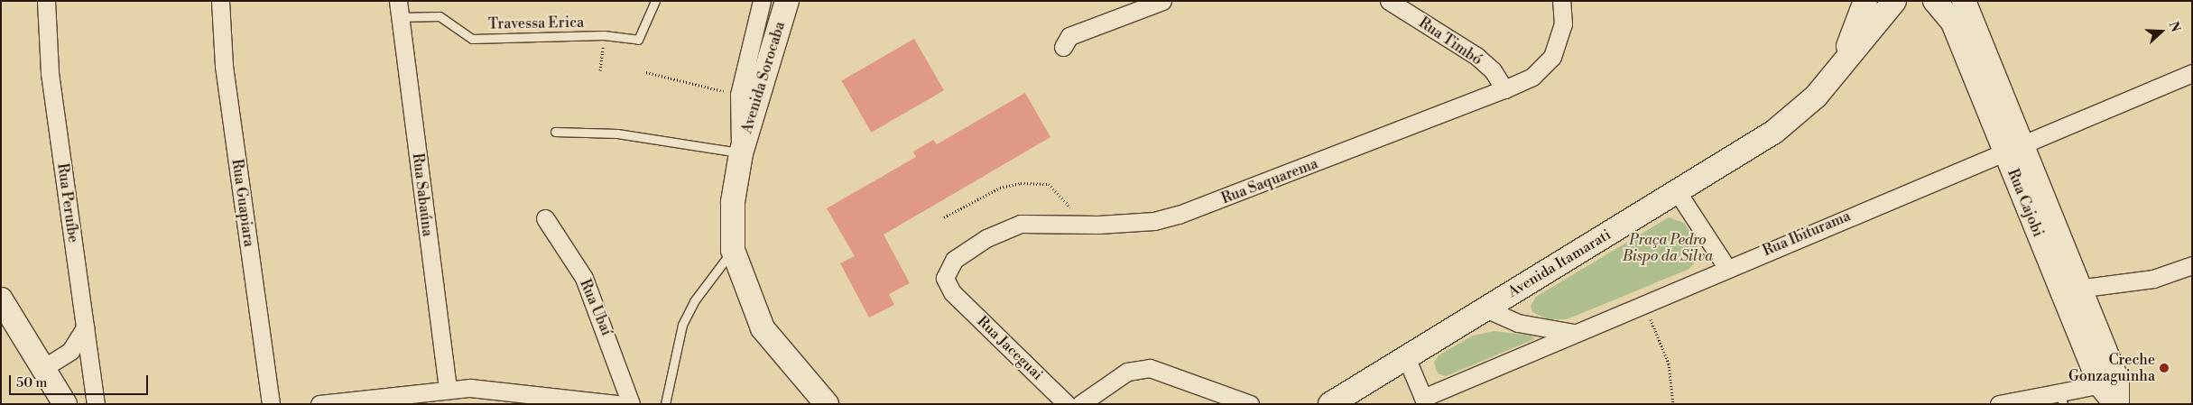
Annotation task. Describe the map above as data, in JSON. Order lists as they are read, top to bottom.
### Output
{
  "streets": {
    "main road": ["Avenida Sorocaba", "Rua Cajobi", "Avenida Itamarati"],
    "street": [
      "Rua Timbó",
      "Rua Saquarema",
      "Rua Sabaúna",
      "Rua Peruíbe",
      "Rua Guapiara",
      "Rua Ibiturama",
      "Rua Ubaí",
      "Rua Jaceguai"
    ],
    "lane": ["Travessa Erica"]
  },
  "crossings": [
    ["Travessa Erica", "Rua Sabaúna"],
    ["Rua Timbó", "Rua Saquarema"],
    ["Rua Saquarema", "Rua Jaceguai"],
    ["Rua Cajobi", "Rua Ibiturama"]
  ],
  "parks": ["Praça Pedro Bispo da Silva"],
  "places": ["Creche Gonzaguinha"],
  "scale_bar": "50 m",
  "north": "right"
}
